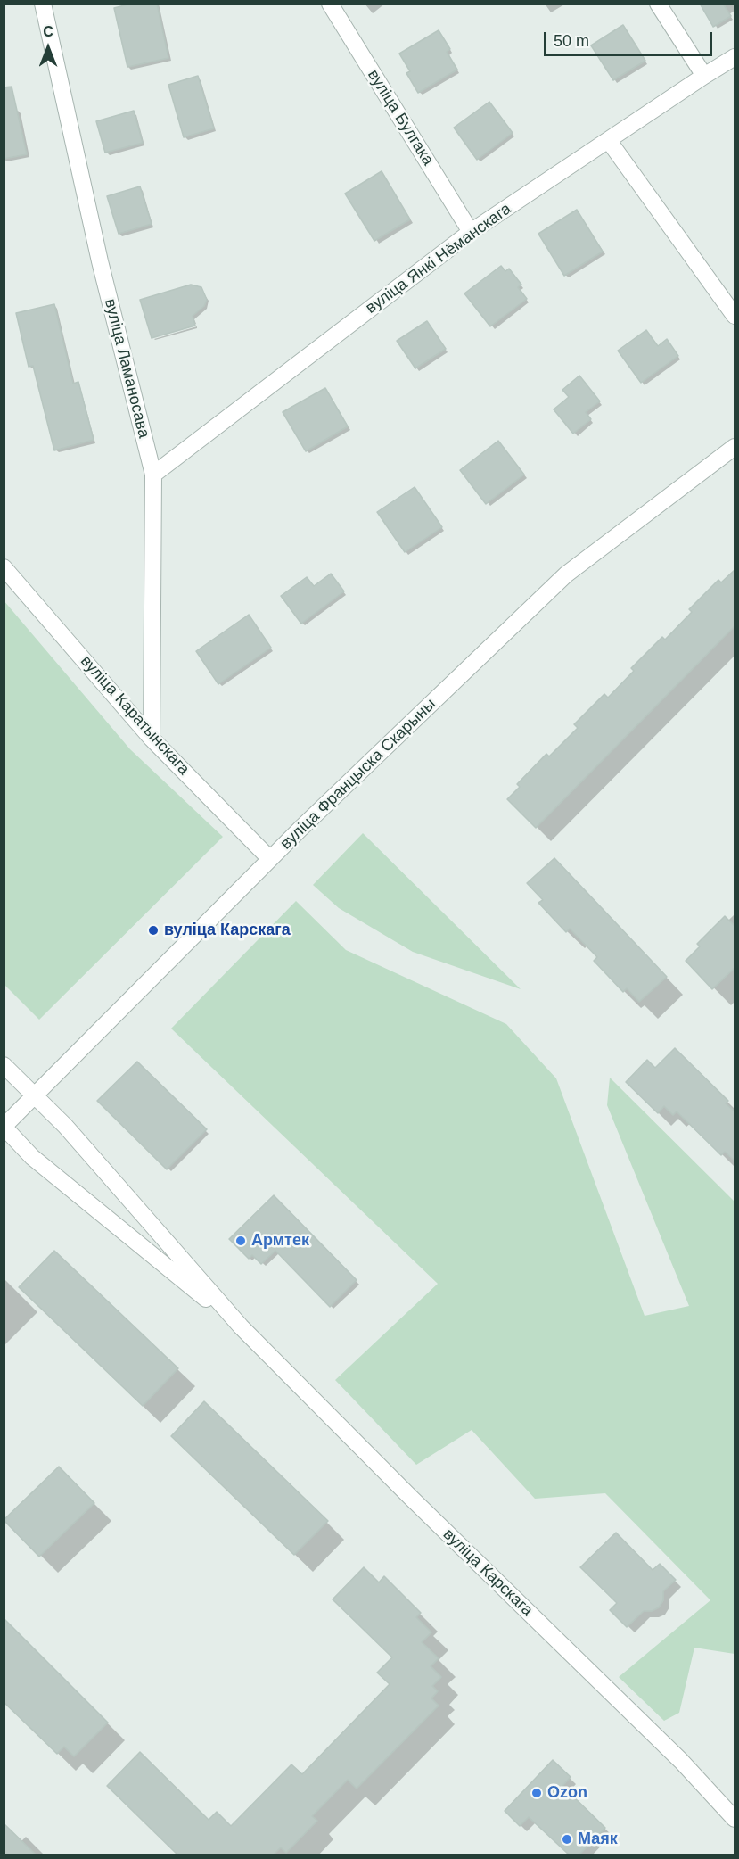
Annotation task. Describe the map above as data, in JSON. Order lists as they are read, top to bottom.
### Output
{
  "streets": {
    "street": [
      "вуліца Булгака",
      "вуліца Янкі Нёманскага",
      "вуліца Ламаносава",
      "вуліца Каратынскага",
      "вуліца Францыска Скарыны",
      "вуліца Карскага"
    ]
  },
  "crossings": [
    ["вуліца Булгака", "вуліца Янкі Нёманскага"],
    ["вуліца Янкі Нёманскага", "вуліца Ламаносава"],
    ["вуліца Ламаносава", "вуліца Каратынскага"],
    ["вуліца Каратынскага", "вуліца Францыска Скарыны"],
    ["вуліца Францыска Скарыны", "вуліца Карскага"]
  ],
  "places": [
    "вуліца Карскага",
    "Армтек",
    "Ozon",
    "Маяк"
  ],
  "scale_bar": "50 m",
  "north": "top"
}
